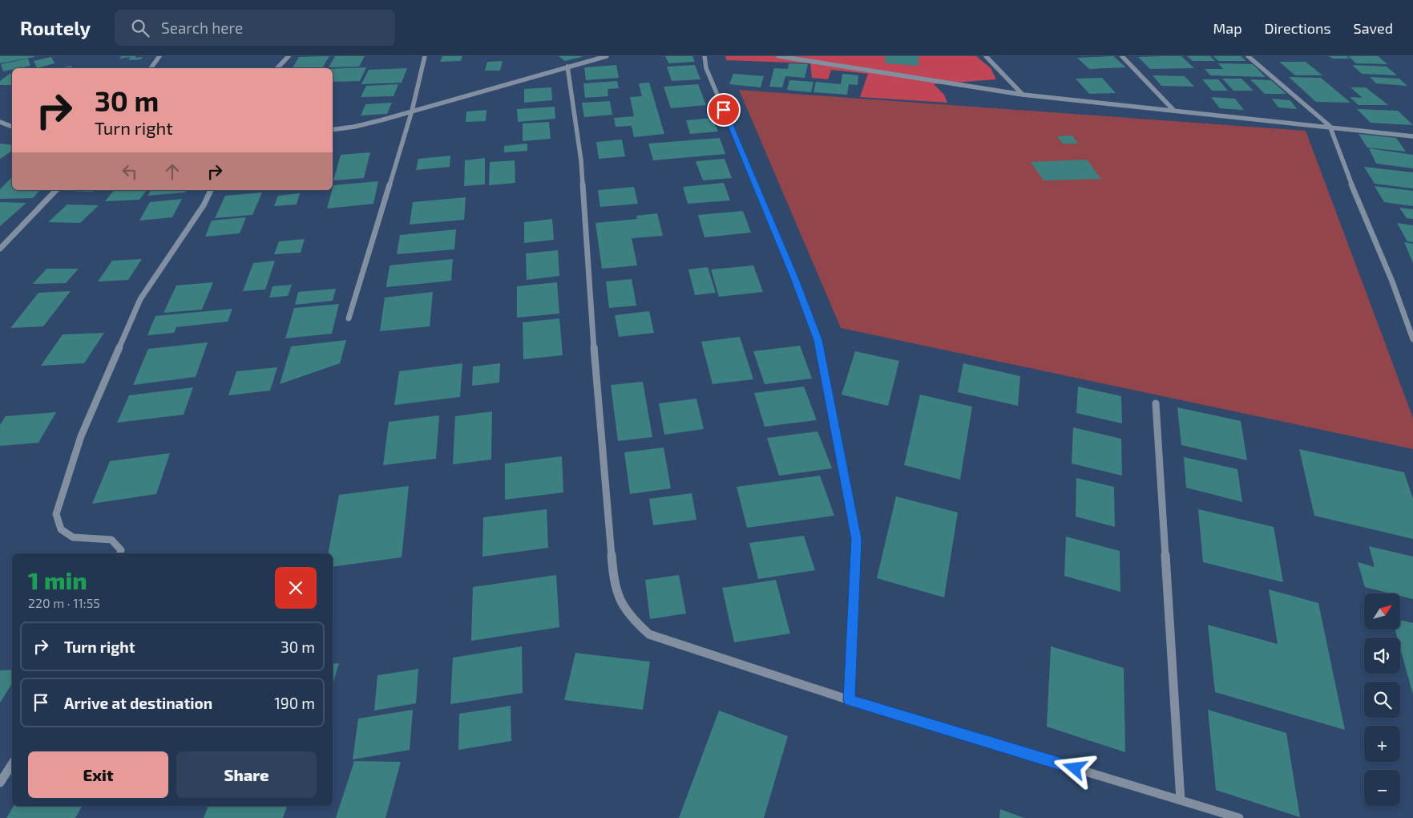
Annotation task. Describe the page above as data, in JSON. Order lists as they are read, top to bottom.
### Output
{
  "north": "top right",
  "page": {
    "header": "Routely",
    "search": "Search here",
    "nav": ["Map", "Directions", "Saved"],
    "turn": ["30 m", "Turn right"],
    "heading": ["1 min", "220 m · 11:55"],
    "map_buttons": ["+", "−"],
    "list": [
      {
        "name": "Turn right",
        "value": "30 m"
      },
      {
        "name": "Arrive at destination",
        "value": "190 m"
      }
    ],
    "buttons": ["Exit", "Share"]
  }
}
